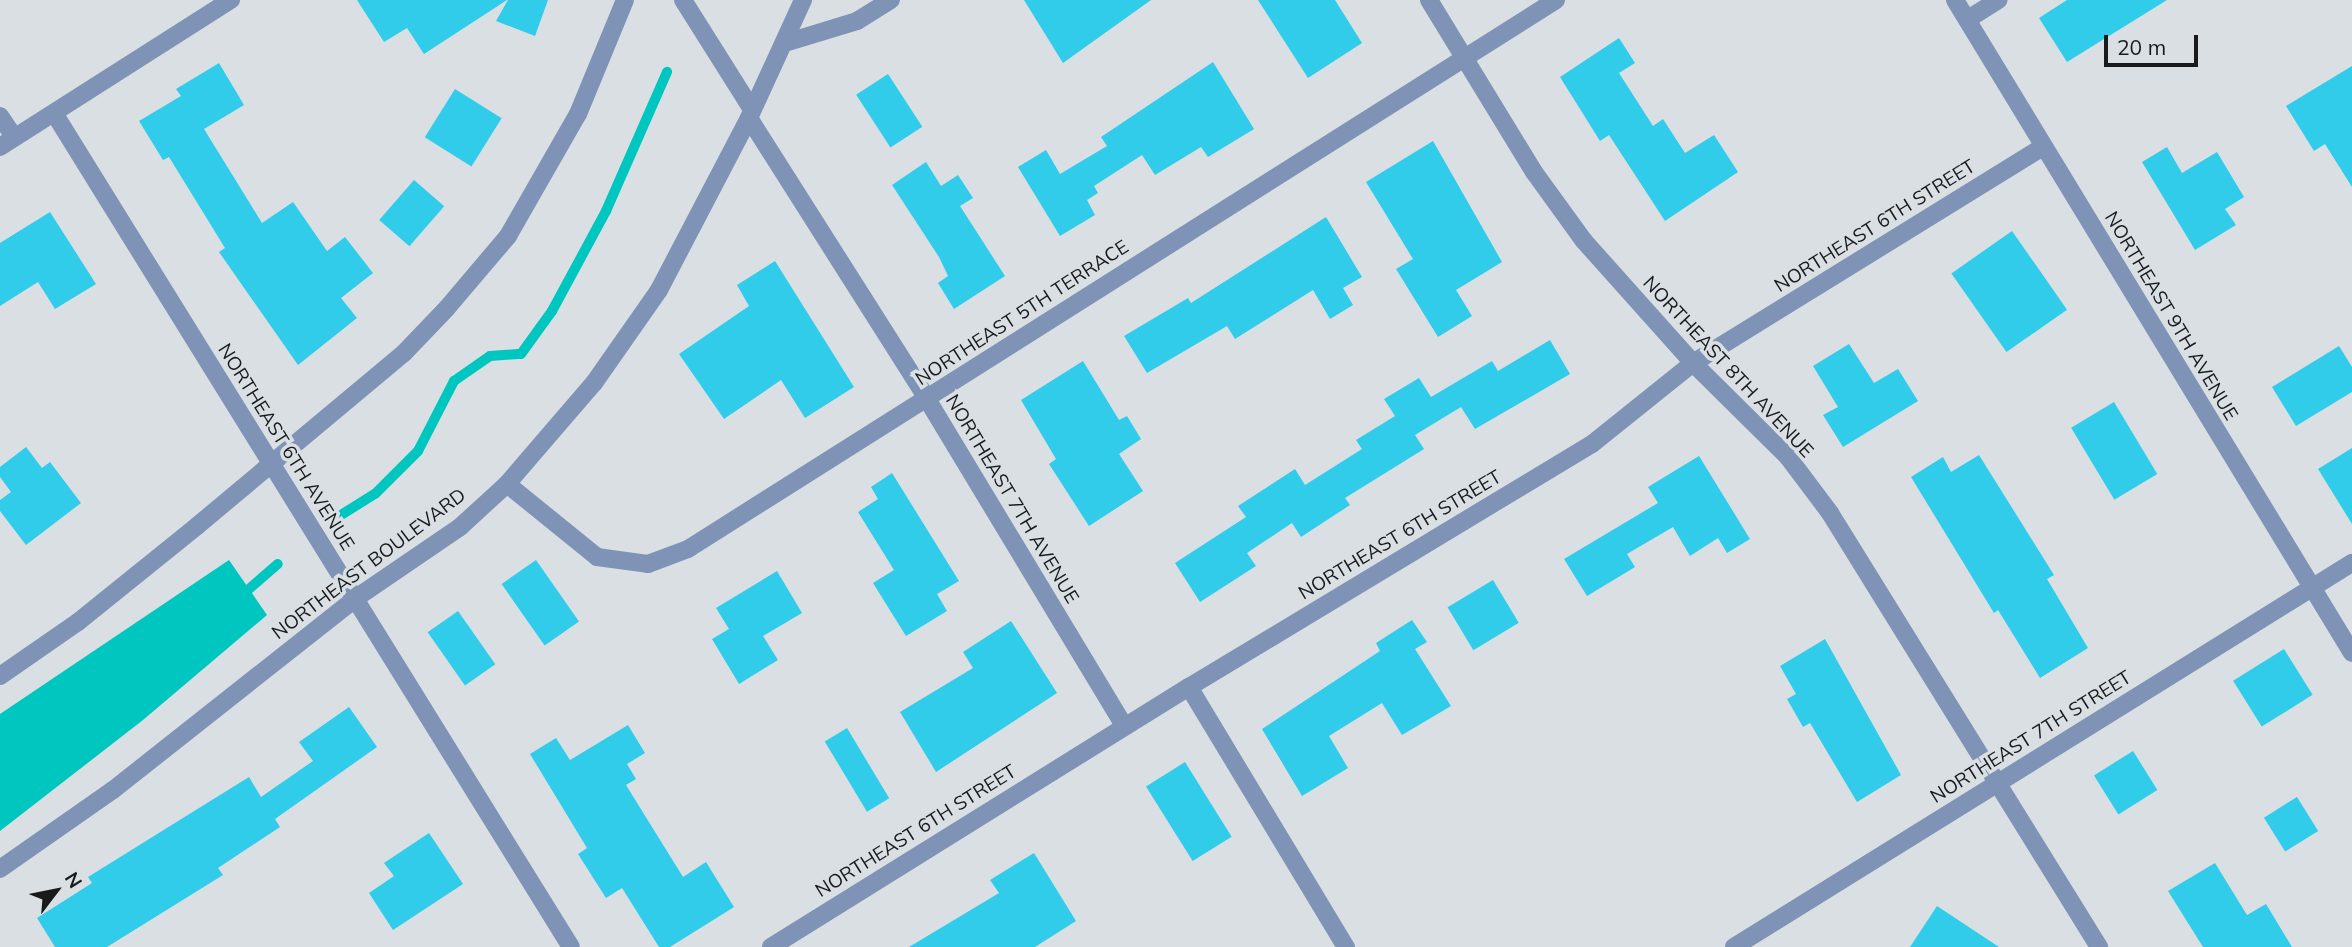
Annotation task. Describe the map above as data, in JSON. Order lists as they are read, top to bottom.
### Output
{
  "streets": {
    "street": [
      "NORTHEAST 6TH STREET",
      "NORTHEAST 5TH TERRACE",
      "NORTHEAST 9TH AVENUE",
      "NORTHEAST 8TH AVENUE",
      "NORTHEAST 6TH AVENUE",
      "NORTHEAST 7TH AVENUE",
      "NORTHEAST BOULEVARD",
      "NORTHEAST 7TH STREET"
    ]
  },
  "crossings": [
    ["NORTHEAST 6TH STREET", "NORTHEAST 9TH AVENUE"],
    ["NORTHEAST 6TH STREET", "NORTHEAST 8TH AVENUE"],
    ["NORTHEAST 6TH STREET", "NORTHEAST 7TH AVENUE"],
    ["NORTHEAST 5TH TERRACE", "NORTHEAST 8TH AVENUE"],
    ["NORTHEAST 5TH TERRACE", "NORTHEAST 7TH AVENUE"],
    ["NORTHEAST 5TH TERRACE", "NORTHEAST BOULEVARD"],
    ["NORTHEAST 9TH AVENUE", "NORTHEAST 7TH STREET"],
    ["NORTHEAST 8TH AVENUE", "NORTHEAST 7TH STREET"],
    ["NORTHEAST 6TH AVENUE", "NORTHEAST BOULEVARD"],
    ["NORTHEAST 7TH AVENUE", "NORTHEAST BOULEVARD"]
  ],
  "scale_bar": "20 m",
  "north": "top right"
}
